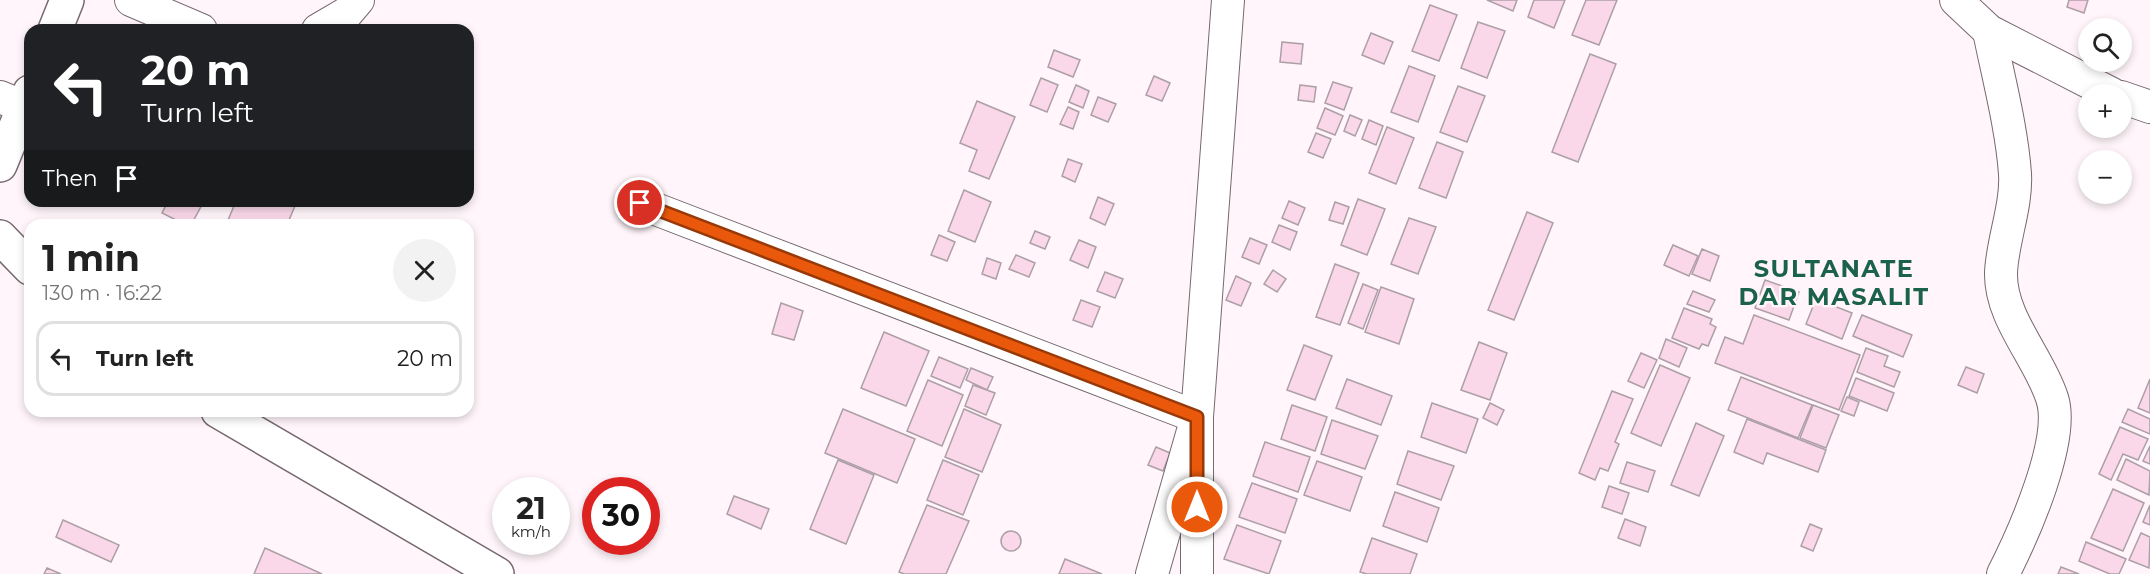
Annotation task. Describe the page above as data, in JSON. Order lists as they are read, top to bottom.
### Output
{
  "districts": ["SULTANATE DAR MASALIT"],
  "page": {
    "map_buttons": ["+", "−"],
    "turn": ["20 m", "Turn left"],
    "then": "Then",
    "heading": ["1 min", "130 m · 16:22"],
    "list": [
      {
        "name": "Turn left",
        "value": "20 m"
      }
    ],
    "speed": "21 km/h",
    "limit": "30"
  }
}
